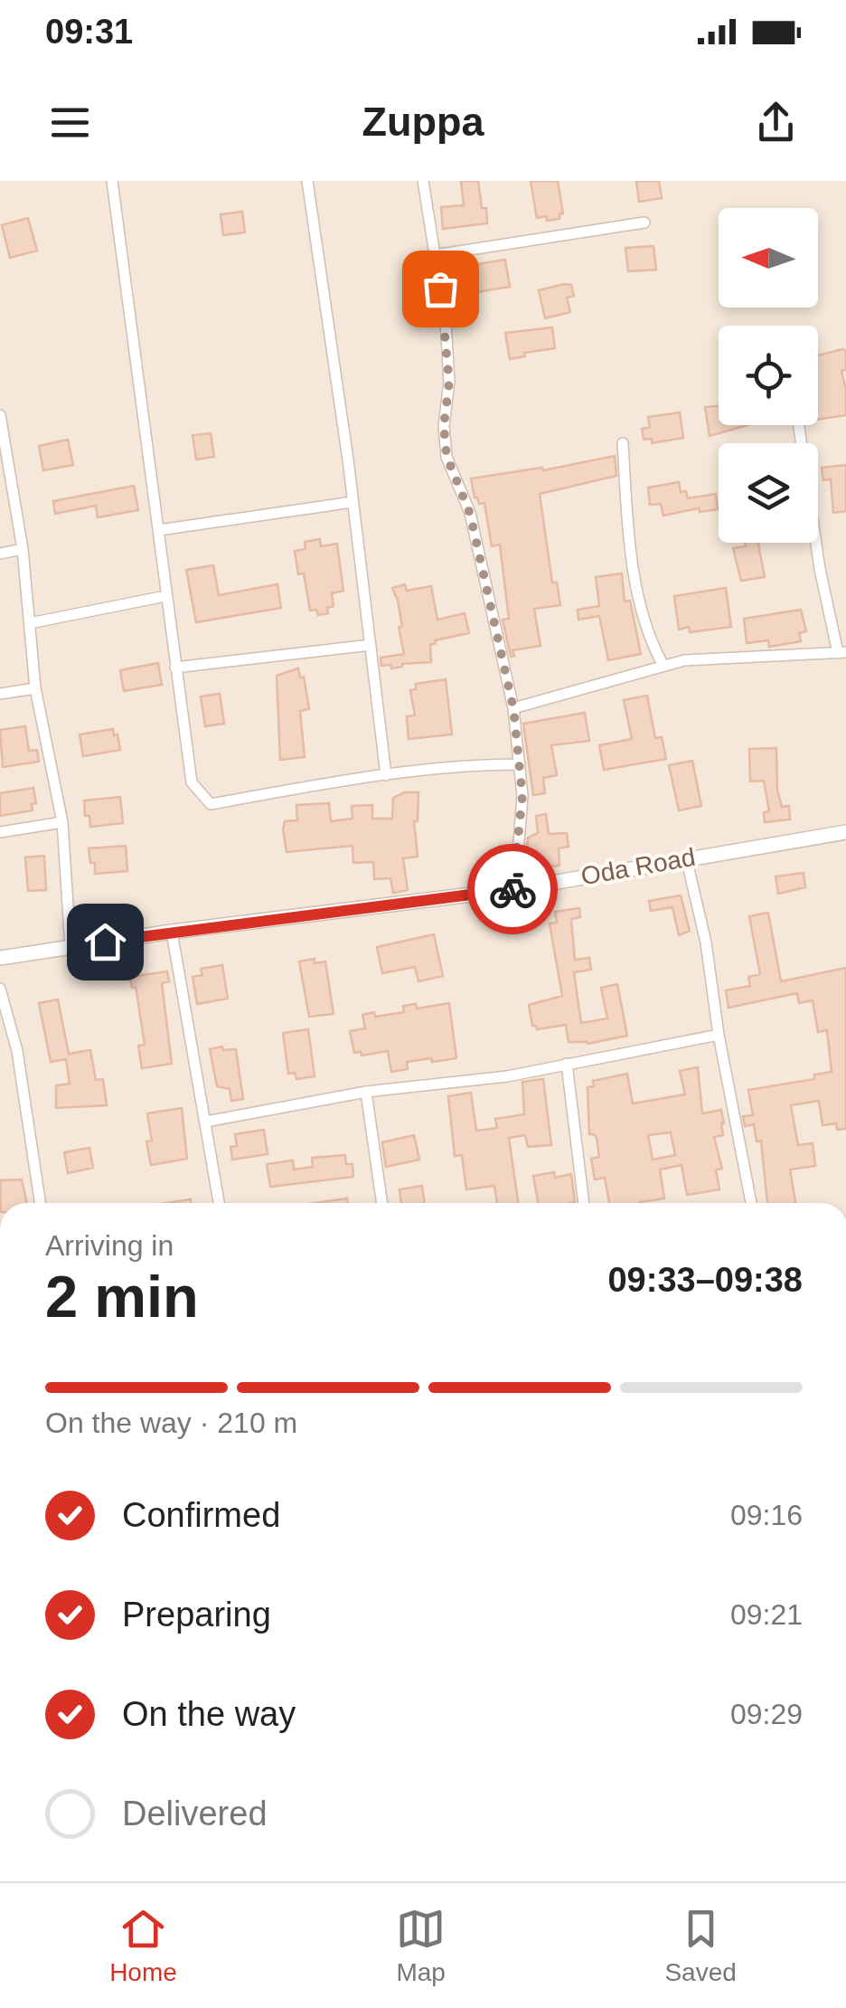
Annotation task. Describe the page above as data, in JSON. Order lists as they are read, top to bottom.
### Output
{
  "streets": {
    "street": ["Oda Road"]
  },
  "north": "left",
  "page": {
    "status": "09:31",
    "header": "Zuppa",
    "heading": ["2 min", "Arriving in", "09:33–09:38"],
    "bar": "On the way · 210 m",
    "list": [
      ["Confirmed", "09:16"],
      ["Preparing", "09:21"],
      ["On the way", "09:29"],
      "Delivered"
    ],
    "tabs": ["Home", "Map", "Saved"]
  }
}
